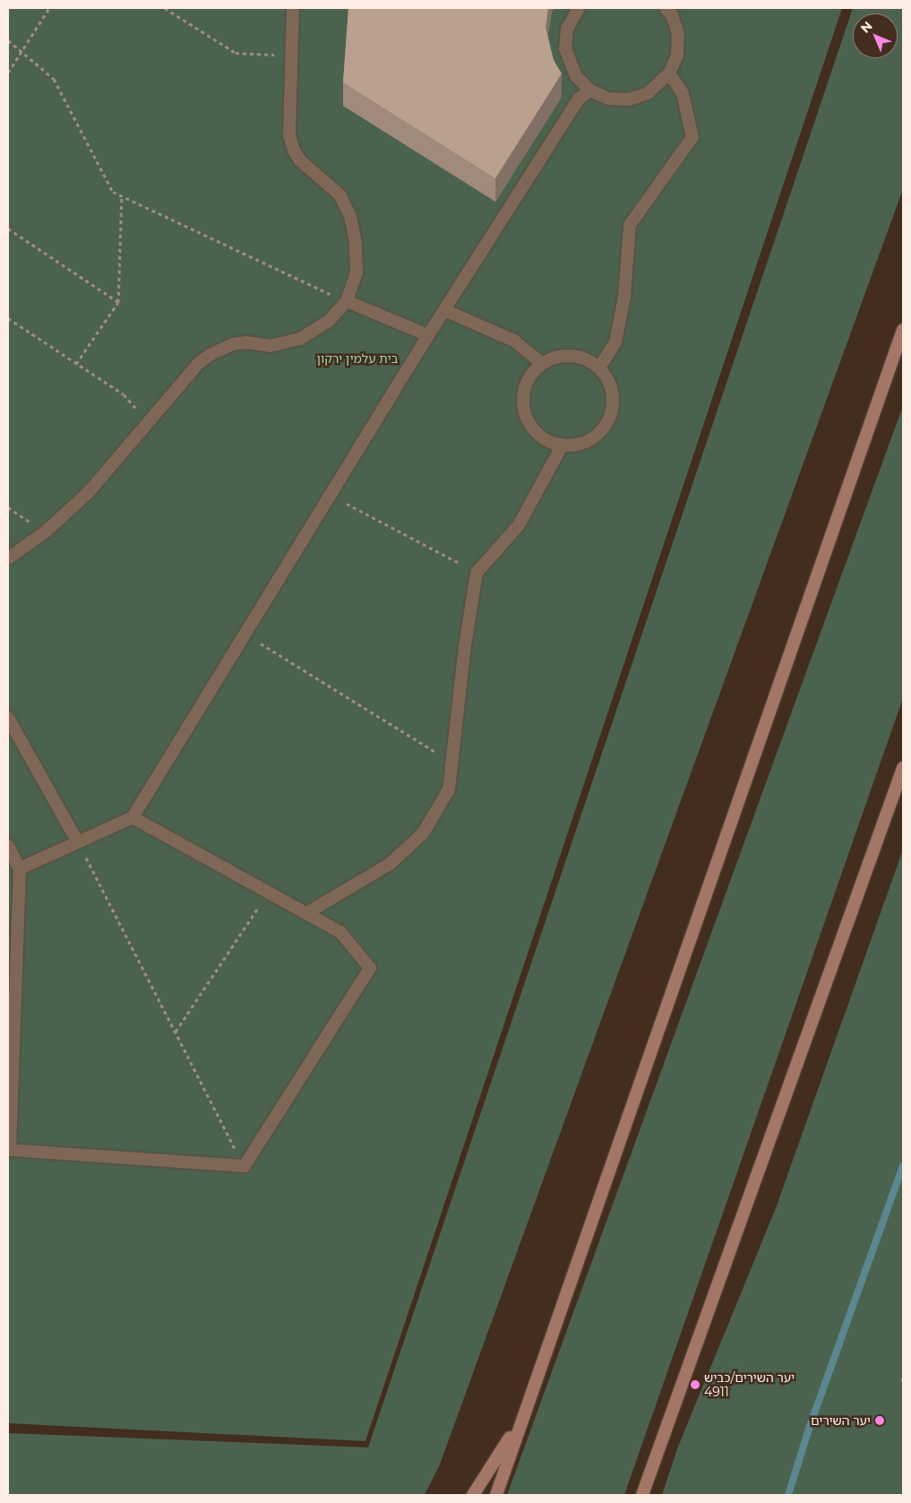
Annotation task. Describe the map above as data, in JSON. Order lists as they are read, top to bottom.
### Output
{
  "parks": ["בית עלמין ירקון"],
  "places": ["יער השירים/כביש 4911", "יער השירים"],
  "north": "top left"
}
